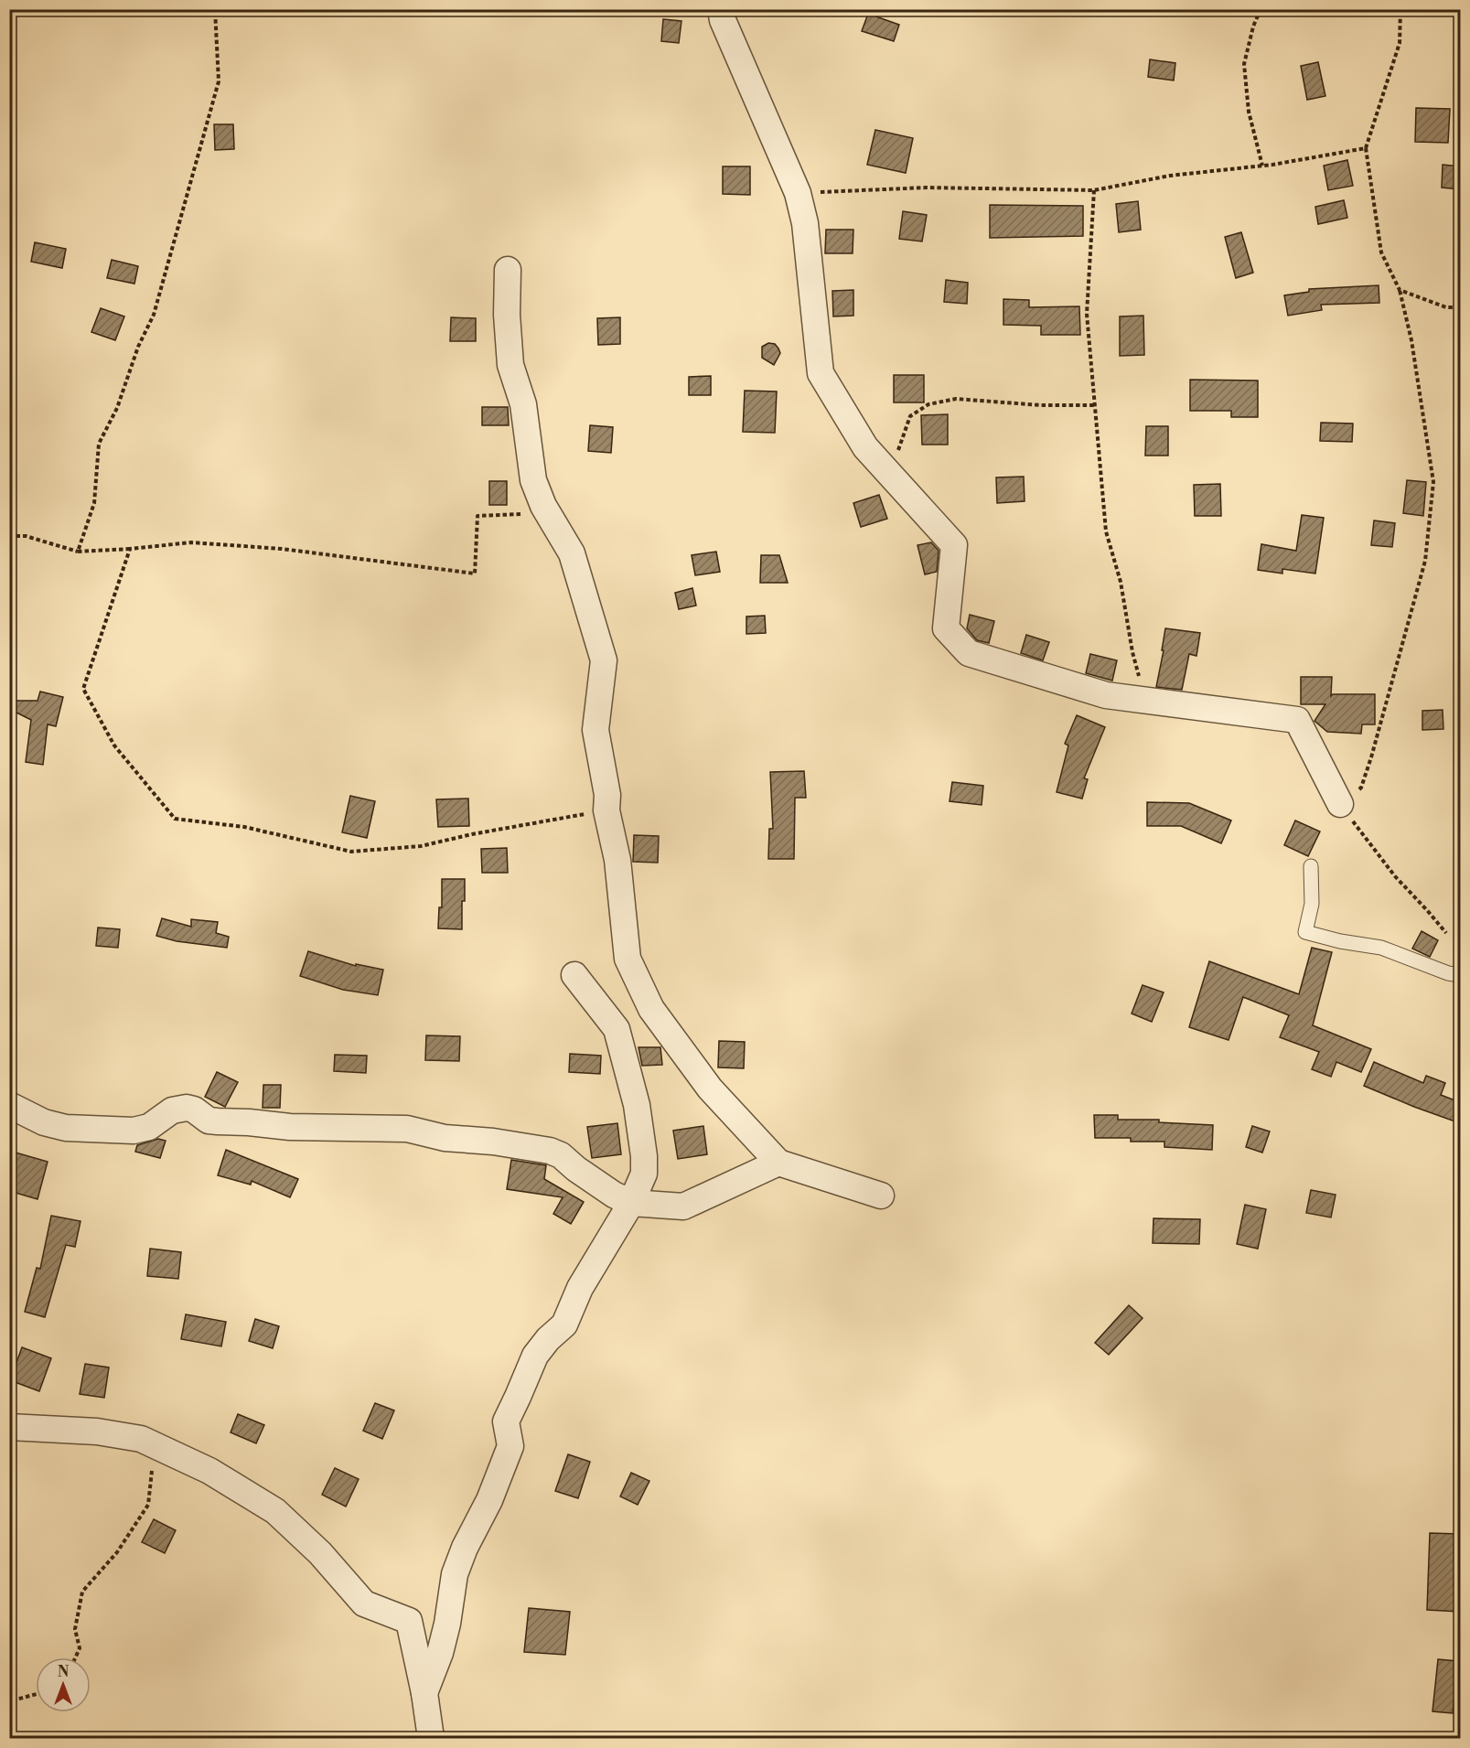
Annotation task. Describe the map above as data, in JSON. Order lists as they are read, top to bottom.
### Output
{
  "north": "top"
}
